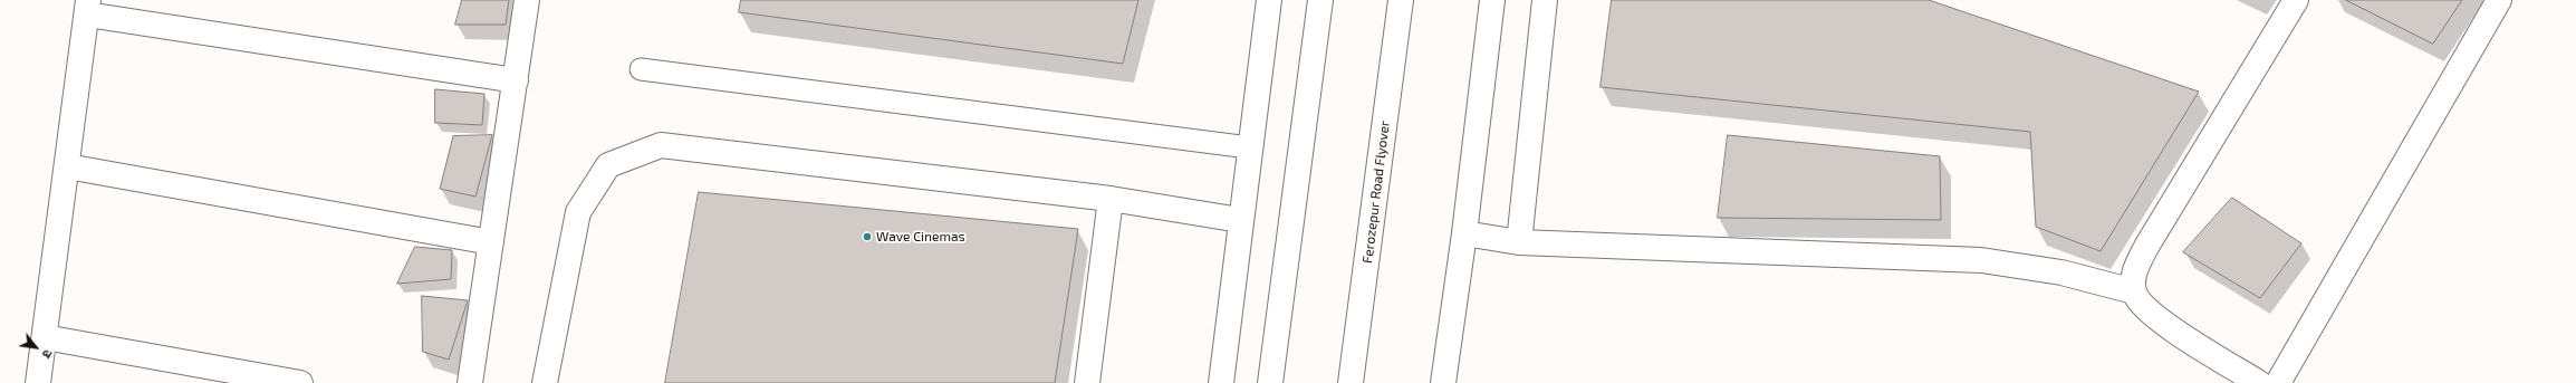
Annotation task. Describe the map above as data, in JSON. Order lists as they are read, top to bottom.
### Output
{
  "streets": {
    "main road": ["Ferozepur Road Flyover"]
  },
  "places": ["Wave Cinemas"],
  "north": "bottom right"
}
